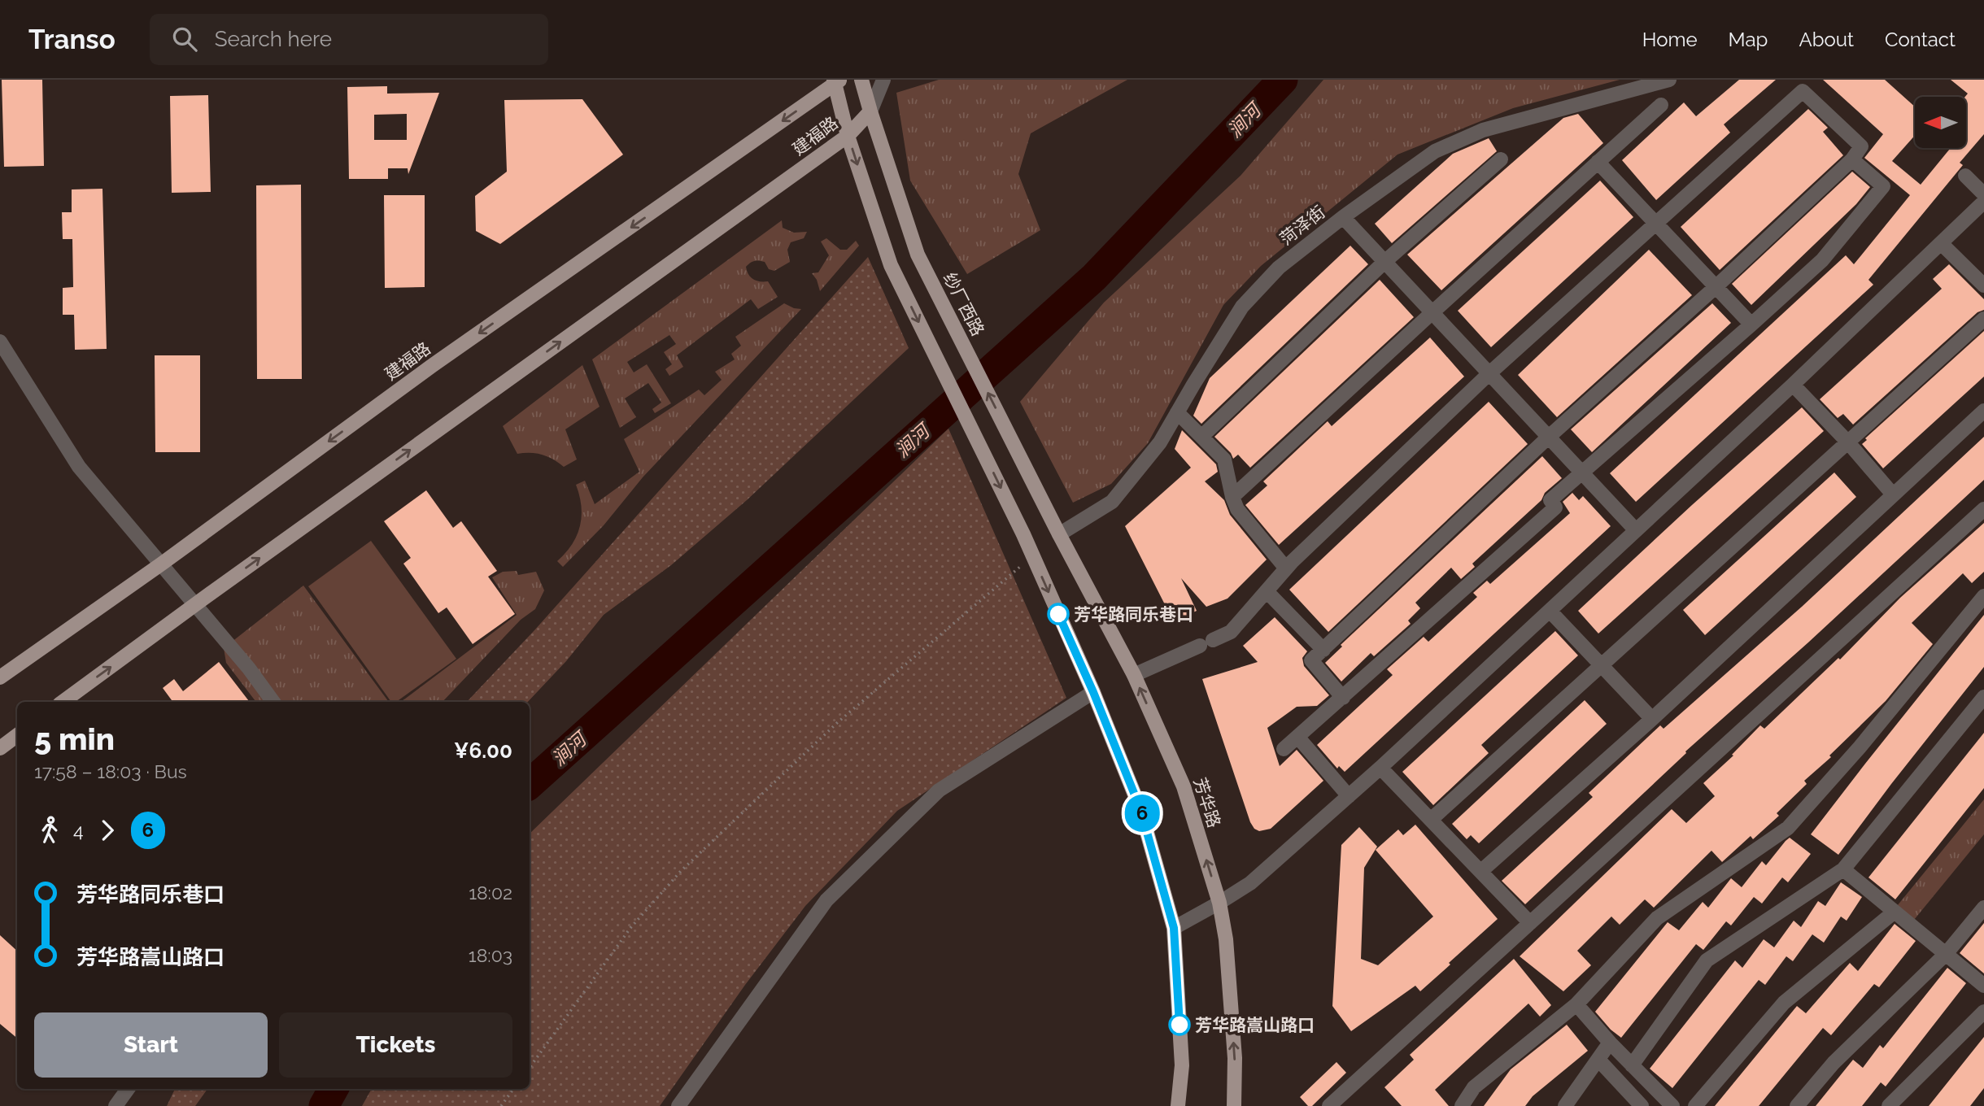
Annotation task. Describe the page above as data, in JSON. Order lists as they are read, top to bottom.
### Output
{
  "streets": {
    "main road": ["建福路", "纱厂西路", "芳华路"],
    "street": ["菏泽街"]
  },
  "crossings": [
    ["建福路", "纱厂西路"],
    ["菏泽街", "纱厂西路"],
    ["菏泽街", "芳华路"],
    ["纱厂西路", "芳华路"]
  ],
  "water": ["涧河"],
  "places": ["芳华路同乐巷口", "芳华路嵩山路口"],
  "lines": ["bus line 6"],
  "north": "left",
  "page": {
    "header": "Transo",
    "search": "Search here",
    "nav": [
      "Home",
      "Map",
      "About",
      "Contact"
    ],
    "on_map": "6",
    "heading": ["5 min", "17:58 – 18:03 · Bus", "¥6.00"],
    "legs": ["4", "6"],
    "list": [
      {
        "name": "芳华路同乐巷口",
        "value": "18:02"
      },
      {
        "name": "芳华路嵩山路口",
        "value": "18:03"
      }
    ],
    "buttons": ["Start", "Tickets"]
  }
}
